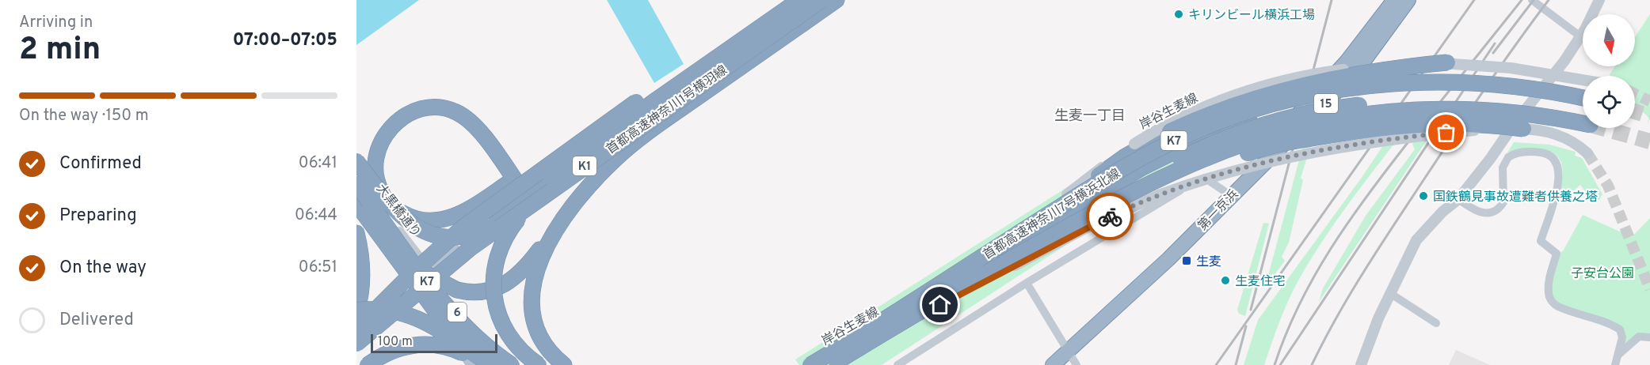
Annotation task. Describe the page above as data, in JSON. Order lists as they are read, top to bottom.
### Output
{
  "streets": {
    "highway": [
      "15",
      "首都高速神奈川1号横羽線",
      "K7",
      "K1",
      "第一京浜",
      "首都高速神奈川7号横浜北線"
    ],
    "main road": ["6"],
    "street": ["岸谷生麦線", "大黒橋通り"]
  },
  "crossings": [
    ["岸谷生麦線", "首都高速神奈川7号横浜北線"],
    ["大黒橋通り", "6"]
  ],
  "districts": ["生麦一丁目"],
  "parks": ["子安台公園"],
  "places": {
    "other": ["キリンビール横浜工場", "国鉄鶴見事故遭難者供養之塔", "生麦住宅"],
    "transit": ["生麦"]
  },
  "scale_bar": "100 m",
  "north": "bottom",
  "page": {
    "heading": ["2 min", "Arriving in", "07:00–07:05"],
    "bar": "On the way · 150 m",
    "list": [
      ["Confirmed", "06:41"],
      ["Preparing", "06:44"],
      ["On the way", "06:51"],
      "Delivered"
    ],
    "scale": "100 m"
  }
}
